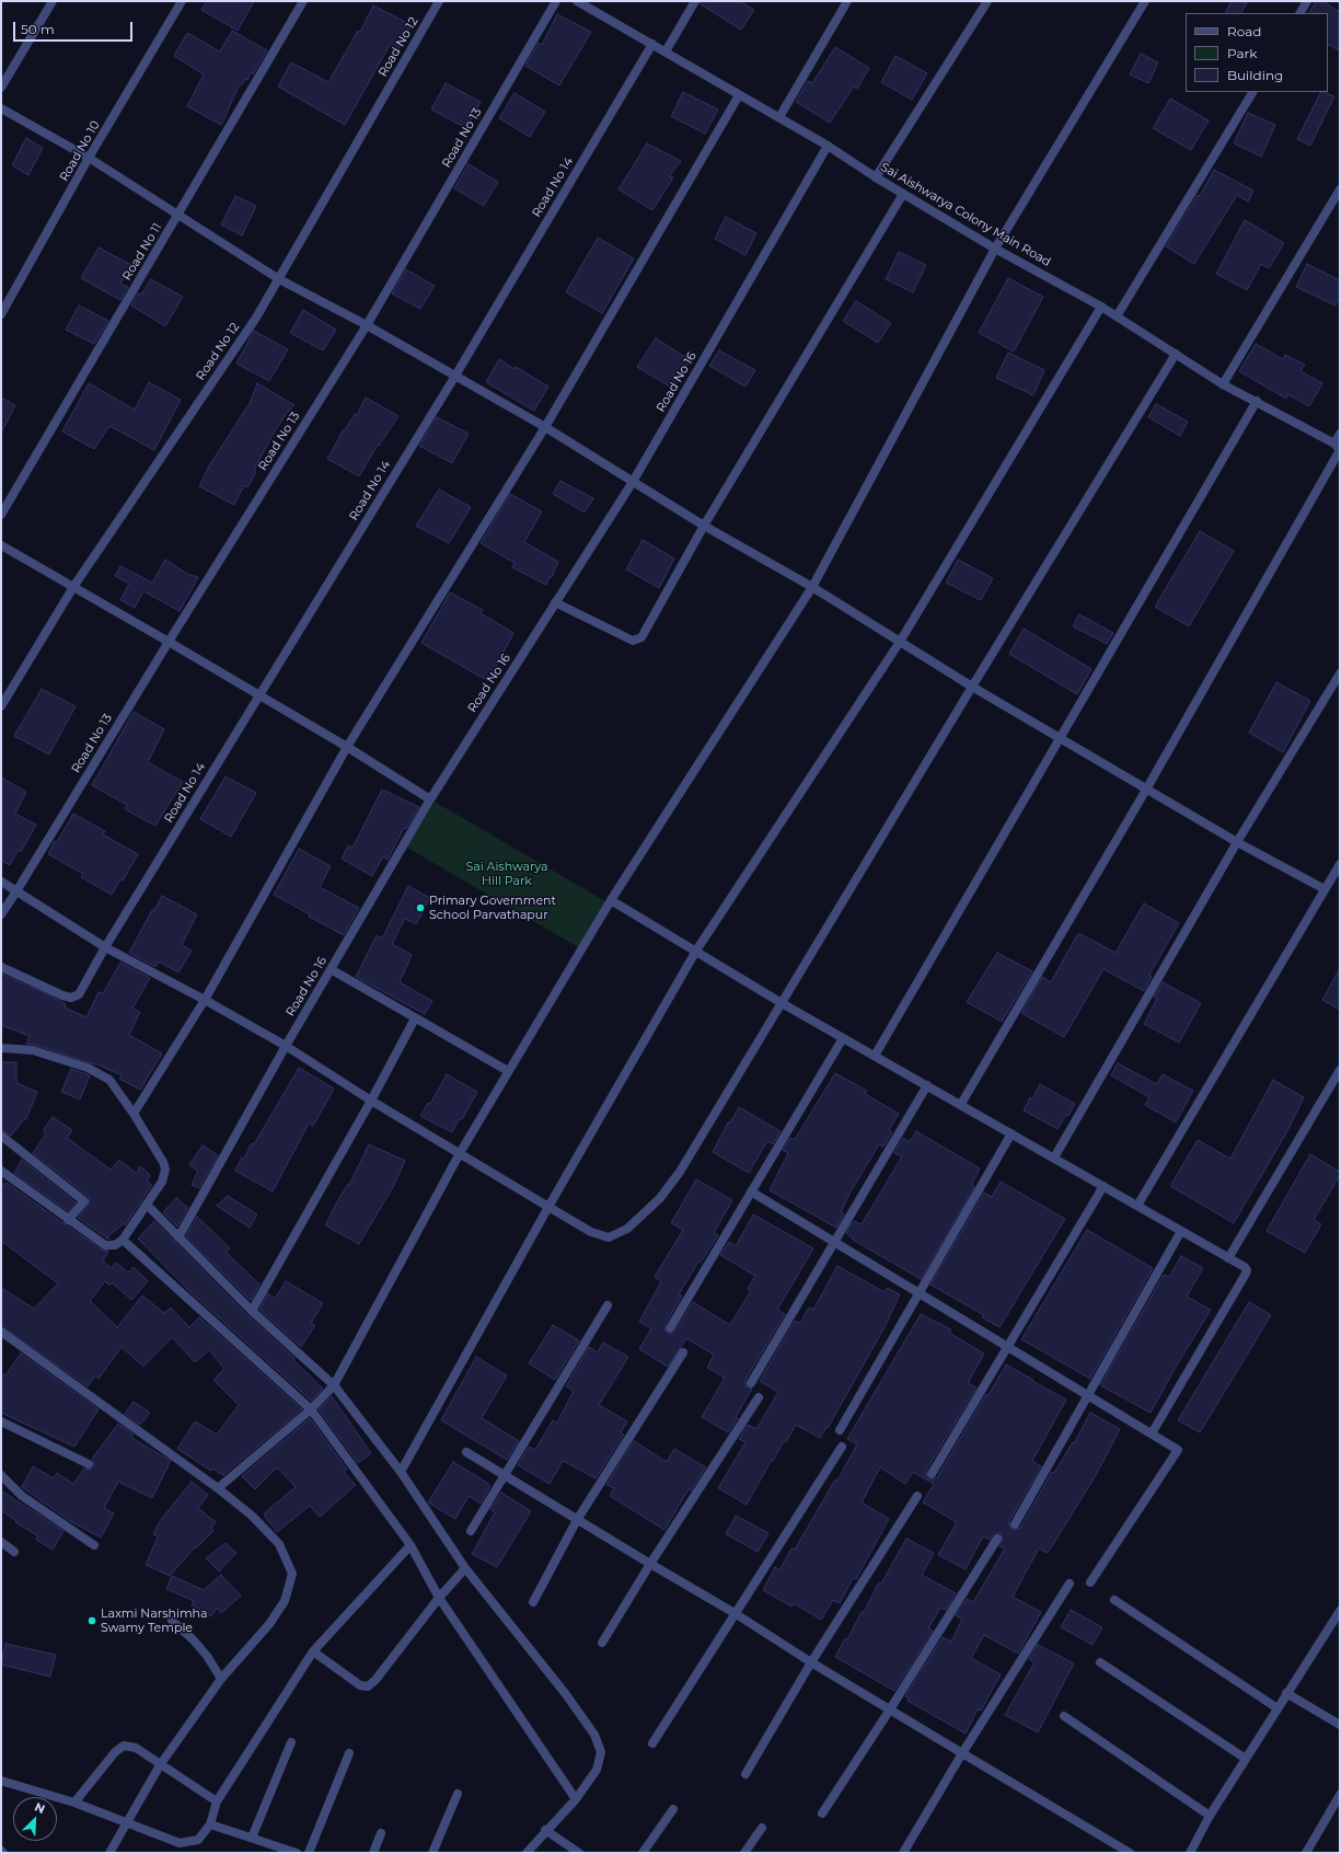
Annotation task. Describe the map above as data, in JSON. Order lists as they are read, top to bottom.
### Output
{
  "streets": {
    "street": [
      "Road No 12",
      "Road No 13",
      "Road No 10",
      "Road No 14",
      "Sai Aishwarya Colony Main Road",
      "Road No 11",
      "Road No 16"
    ]
  },
  "crossings": [
    ["Road No 14", "Sai Aishwarya Colony Main Road"],
    ["Sai Aishwarya Colony Main Road", "Road No 16"]
  ],
  "parks": ["Sai Aishwarya Hill Park"],
  "places": ["Primary Government School Parvathapur", "Laxmi Narshimha Swamy Temple"],
  "legend": ["Road", "Park", "Building"],
  "scale_bar": "50 m",
  "north": "top right"
}
